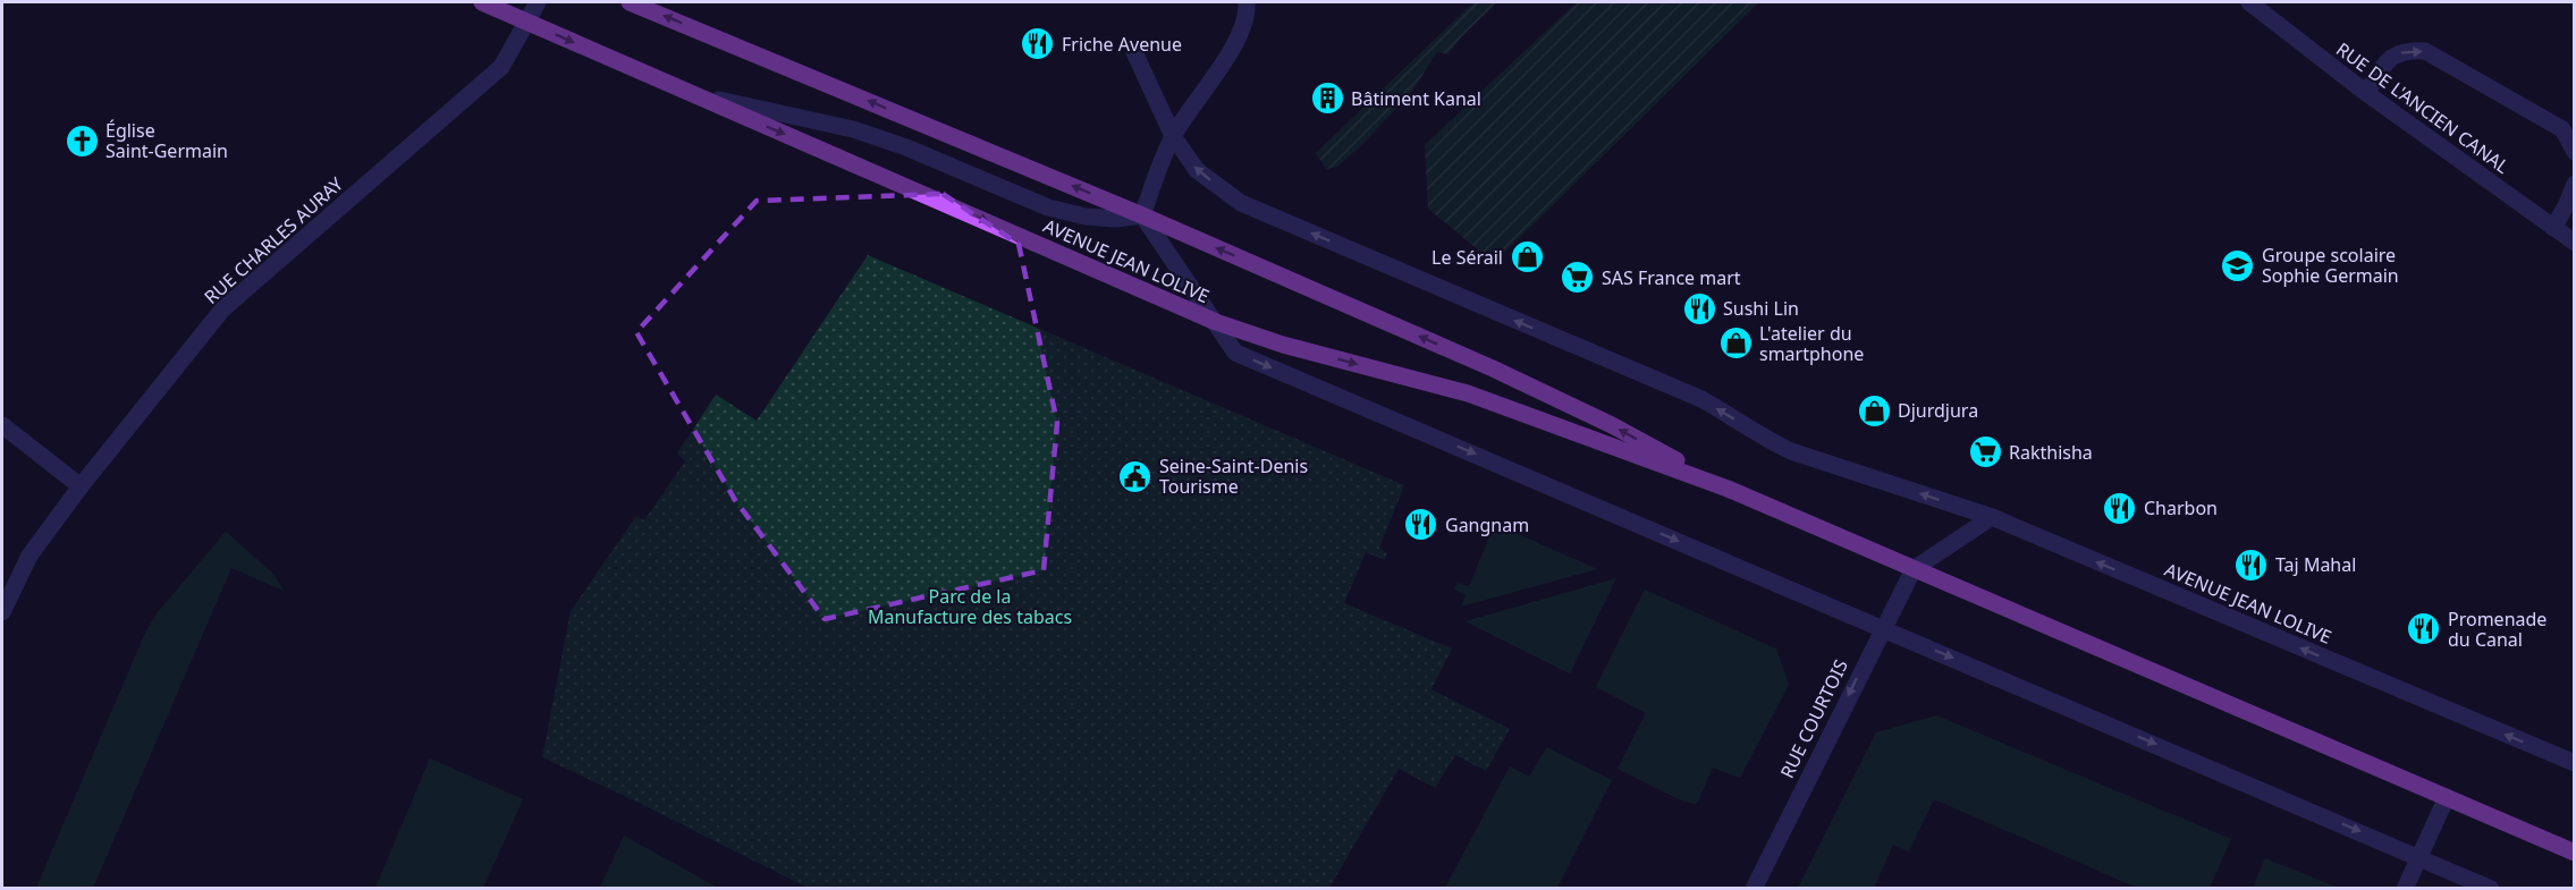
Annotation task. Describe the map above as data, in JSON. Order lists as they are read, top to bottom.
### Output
{
  "streets": {
    "main road": ["AVENUE JEAN LOLIVE"],
    "street": ["RUE DE L'ANCIEN CANAL", "RUE CHARLES AURAY", "RUE COURTOIS"]
  },
  "crossings": [
    ["RUE CHARLES AURAY", "AVENUE JEAN LOLIVE"],
    ["AVENUE JEAN LOLIVE", "RUE COURTOIS"]
  ],
  "one_way": ["RUE COURTOIS"],
  "parks": ["Parc de la Manufacture des tabacs"],
  "places": {
    "restaurant": [
      "Friche Avenue",
      "Sushi Lin",
      "Charbon",
      "Gangnam",
      "Taj Mahal",
      "Promenade du Canal"
    ],
    "building": ["Bâtiment Kanal"],
    "church": ["Église Saint-Germain"],
    "shop": ["Le Sérail", "L'atelier du smartphone", "Djurdjura"],
    "school or university": ["Groupe scolaire Sophie Germain"],
    "supermarket": ["SAS France mart", "Rakthisha"],
    "public building": ["Seine-Saint-Denis Tourisme"]
  }
}
